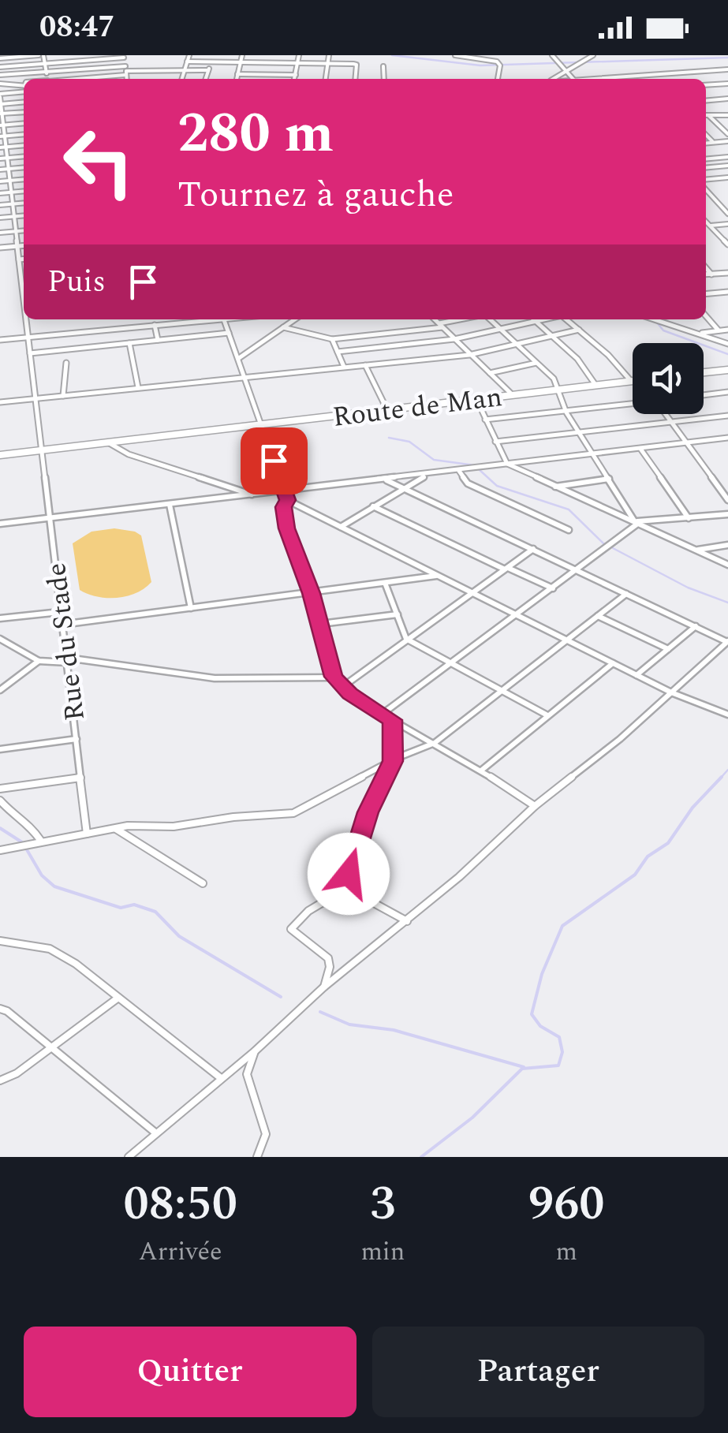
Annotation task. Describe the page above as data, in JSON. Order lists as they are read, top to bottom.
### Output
{
  "streets": {
    "highway": ["Route de Man"],
    "street": ["Rue du Stade"]
  },
  "crossings": [
    ["Route de Man", "Rue du Stade"]
  ],
  "page": {
    "status": "08:47",
    "turn": ["280 m", "Tournez à gauche"],
    "then": "Puis",
    "eta": [
      "08:50",
      "Arrivée",
      "3",
      "min",
      "960",
      "m"
    ],
    "buttons": ["Quitter", "Partager"]
  }
}
